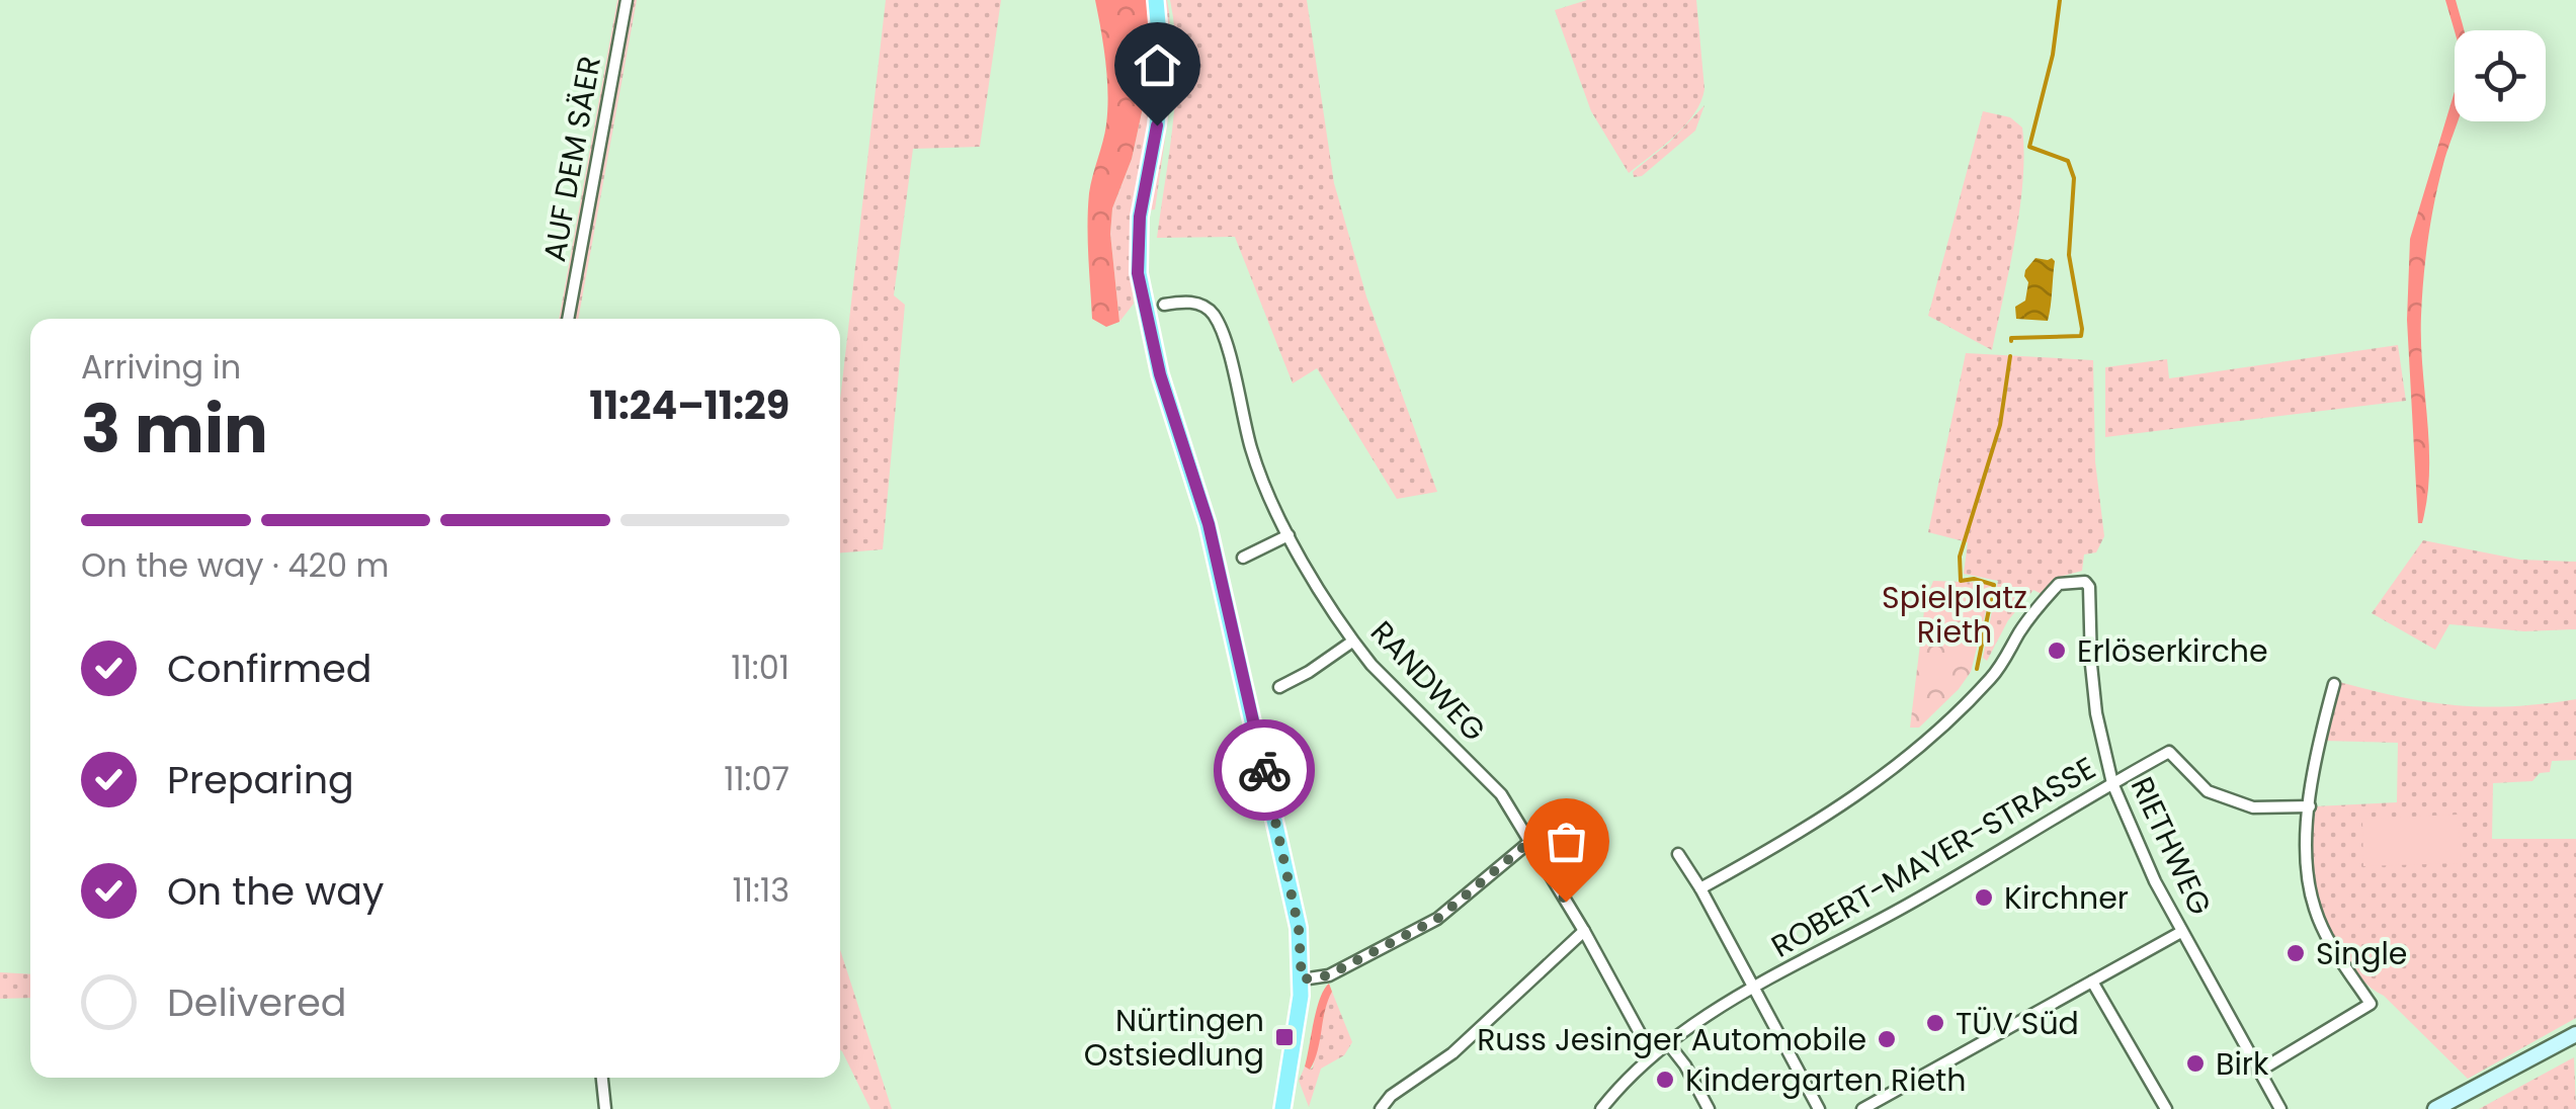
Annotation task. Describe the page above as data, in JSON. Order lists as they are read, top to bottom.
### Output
{
  "streets": {
    "street": [
      "AUF DEM SÄER",
      "RANDWEG",
      "RIETHWEG",
      "ROBERT-MAYER-STRASSE"
    ]
  },
  "crossings": [
    ["RANDWEG", "ROBERT-MAYER-STRASSE"],
    ["RIETHWEG", "ROBERT-MAYER-STRASSE"]
  ],
  "parks": ["Spielplatz Rieth"],
  "places": {
    "other": [
      "Erlöserkirche",
      "Kirchner",
      "Single",
      "TÜV Süd",
      "Russ Jesinger Automobile",
      "Birk",
      "Kindergarten Rieth"
    ],
    "transit": ["Nürtingen Ostsiedlung"]
  },
  "page": {
    "heading": ["3 min", "Arriving in", "11:24–11:29"],
    "bar": "On the way · 420 m",
    "list": [
      ["Confirmed", "11:01"],
      ["Preparing", "11:07"],
      ["On the way", "11:13"],
      "Delivered"
    ]
  }
}
